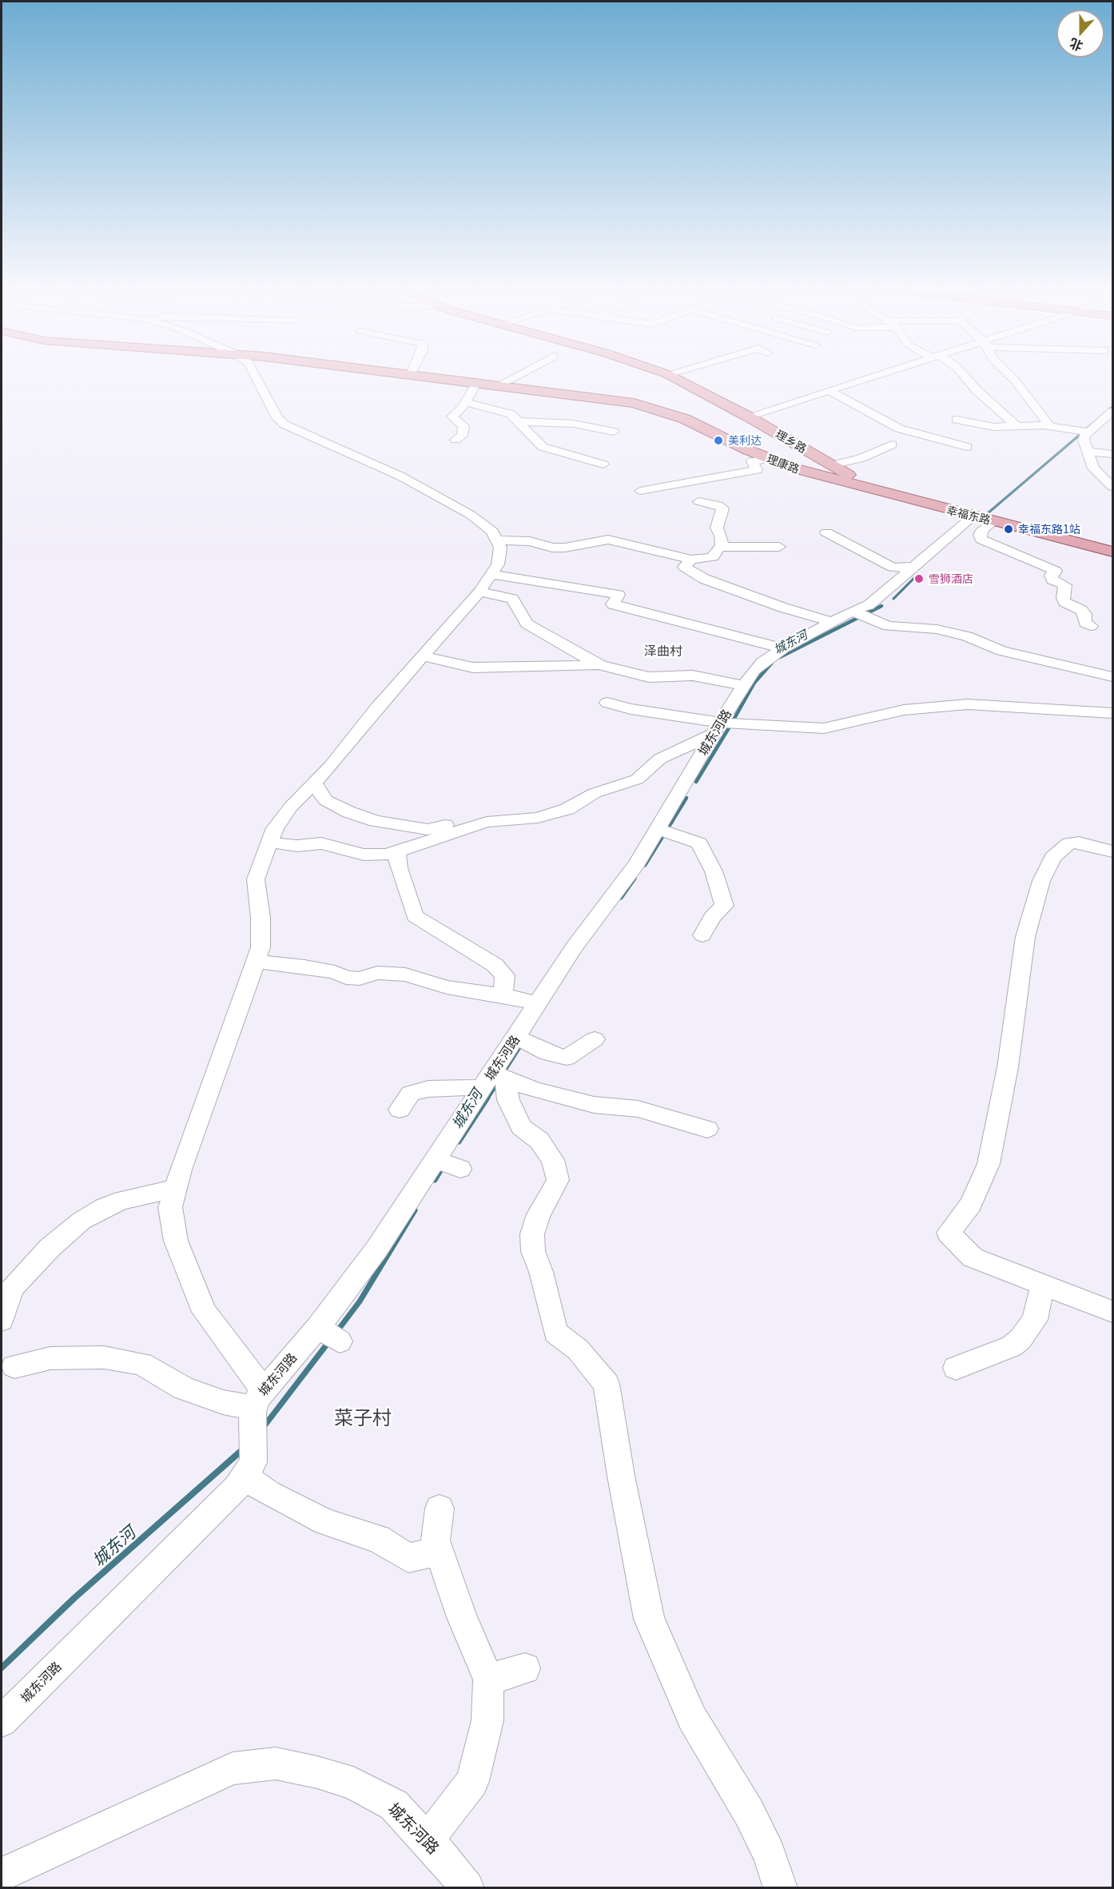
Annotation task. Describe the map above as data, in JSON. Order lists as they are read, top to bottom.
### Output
{
  "streets": {
    "main road": ["理乡路", "理康路", "幸福东路"],
    "street": ["城东河路"]
  },
  "crossings": [
    ["理乡路", "理康路"],
    ["理乡路", "幸福东路"],
    ["理康路", "幸福东路"],
    ["幸福东路", "城东河路"]
  ],
  "districts": ["泽曲村", "菜子村"],
  "water": ["城东河"],
  "places": ["美利达", "幸福东路1站", "雪狮酒店"],
  "north": "bottom"
}
